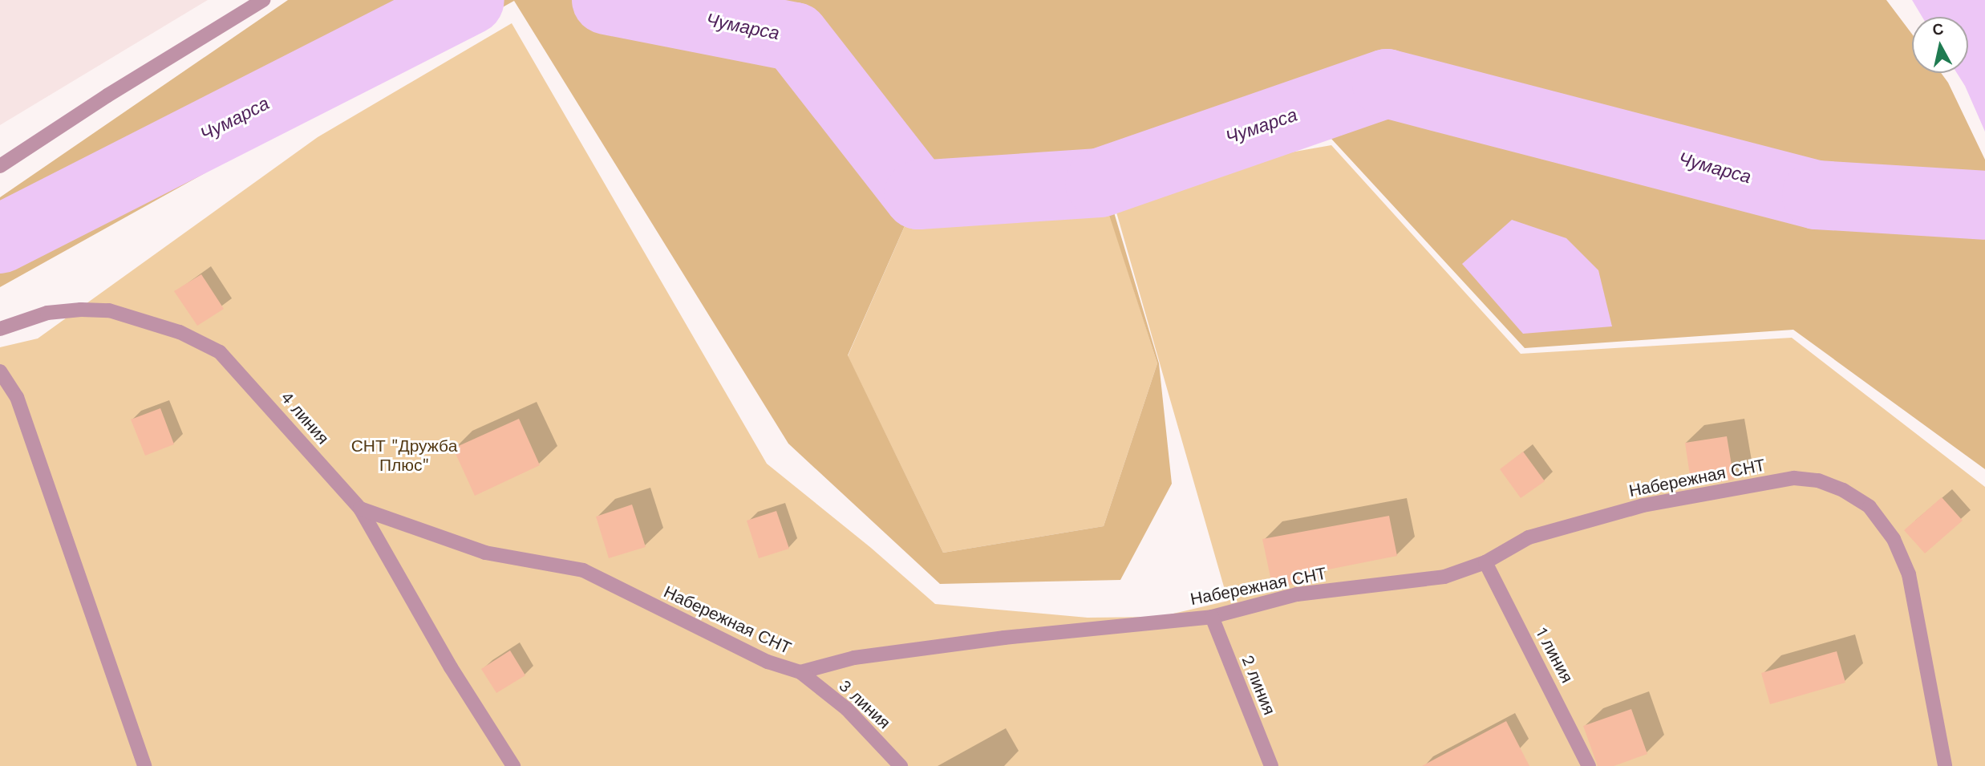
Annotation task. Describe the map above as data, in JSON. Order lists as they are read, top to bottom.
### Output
{
  "streets": {
    "lane": [
      "4 линия",
      "Набережная СНТ",
      "1 линия",
      "2 линия",
      "3 линия"
    ]
  },
  "crossings": [
    ["4 линия", "Набережная СНТ"],
    ["Набережная СНТ", "1 линия"],
    ["Набережная СНТ", "2 линия"],
    ["Набережная СНТ", "3 линия"]
  ],
  "water": ["Чумарса"],
  "parks": ["СНТ \"Дружба Плюс\""],
  "north": "top"
}
